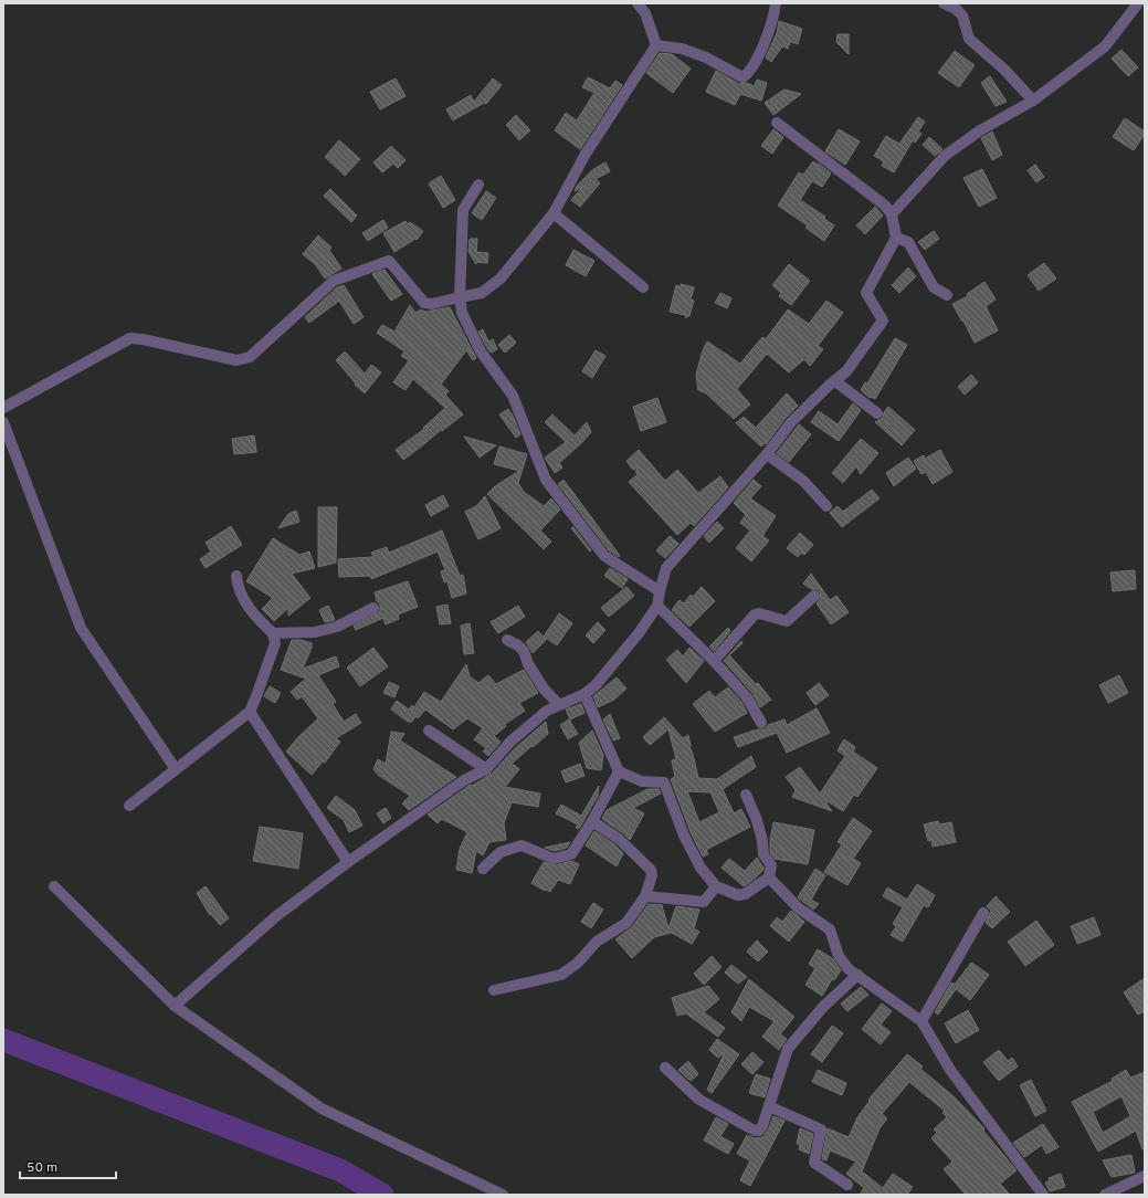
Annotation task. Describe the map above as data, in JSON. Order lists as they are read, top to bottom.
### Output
{
  "scale_bar": "50 m"
}
